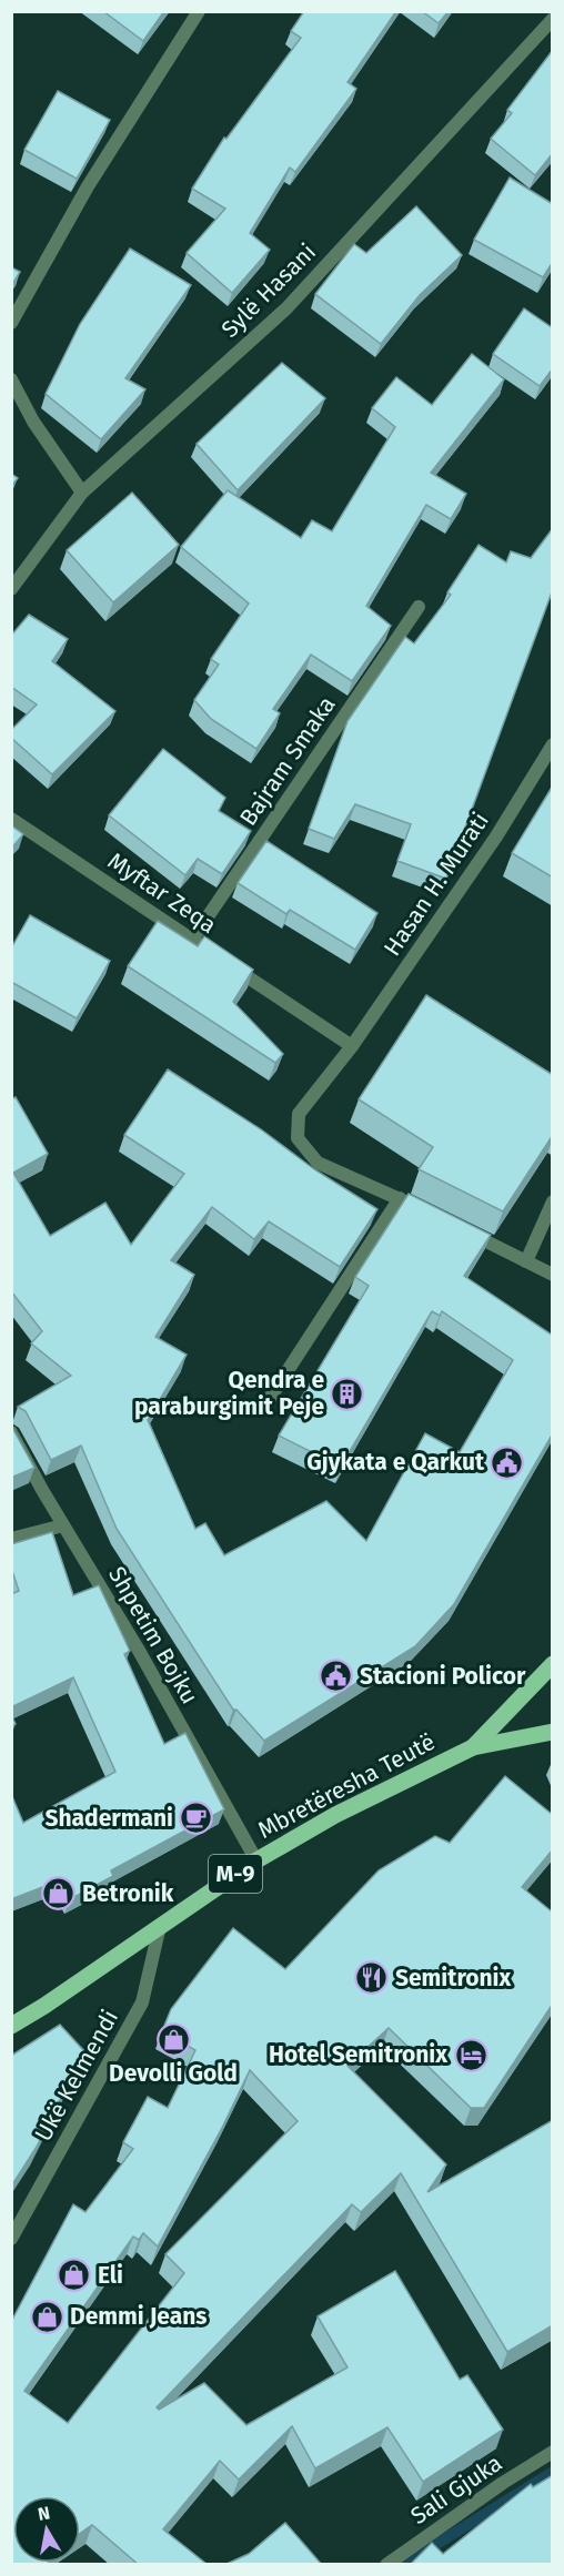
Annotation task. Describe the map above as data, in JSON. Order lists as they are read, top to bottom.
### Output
{
  "streets": {
    "main road": ["Mbretëresha Teutë", "M-9"],
    "street": [
      "Sylë Hasani",
      "Bajram Smaka",
      "Hasan H. Murati",
      "Myftar Zeqa",
      "Shpetim Bojku",
      "Ukë Kelmendi",
      "Sali Gjuka"
    ]
  },
  "crossings": [
    ["Bajram Smaka", "Myftar Zeqa"],
    ["Hasan H. Murati", "Myftar Zeqa"],
    ["Shpetim Bojku", "Mbretëresha Teutë"],
    ["Mbretëresha Teutë", "Ukë Kelmendi"]
  ],
  "places": {
    "building": ["Qendra e paraburgimit Peje"],
    "public building": ["Gjykata e Qarkut", "Stacioni Policor"],
    "cafe": ["Shadermani"],
    "shop": [
      "Betronik",
      "Devolli Gold",
      "Eli",
      "Demmi Jeans"
    ],
    "restaurant": ["Semitronix"],
    "hotel": ["Hotel Semitronix"]
  },
  "north": "top"
}
